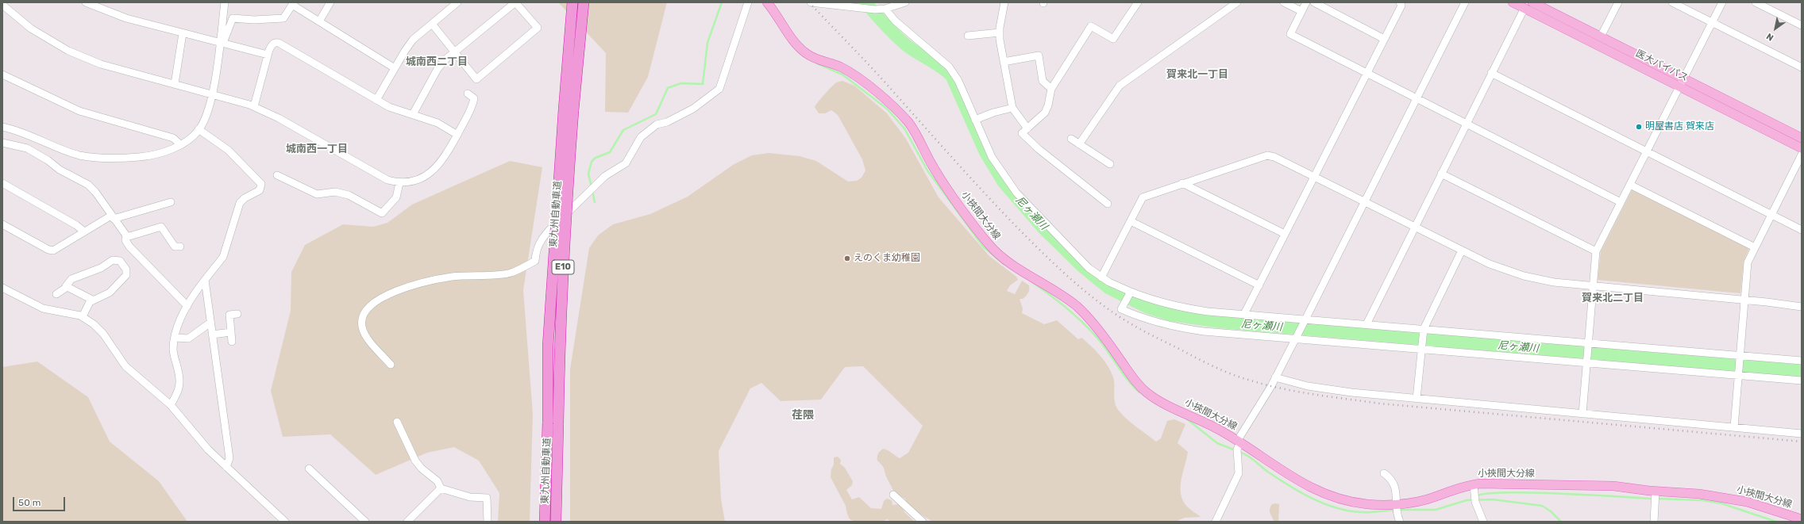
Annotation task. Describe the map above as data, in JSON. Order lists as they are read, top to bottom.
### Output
{
  "streets": {
    "highway": ["東九州自動車道", "E10"],
    "main road": ["医大バイパス", "小挾間大分線"]
  },
  "districts": [
    "城南西二丁目",
    "賀来北一丁目",
    "城南西一丁目",
    "賀来北二丁目",
    "荏隈"
  ],
  "water": ["尼ヶ瀬川"],
  "places": ["明屋書店 賀来店", "えのくま幼稚園"],
  "scale_bar": "50 m",
  "north": "bottom left"
}
